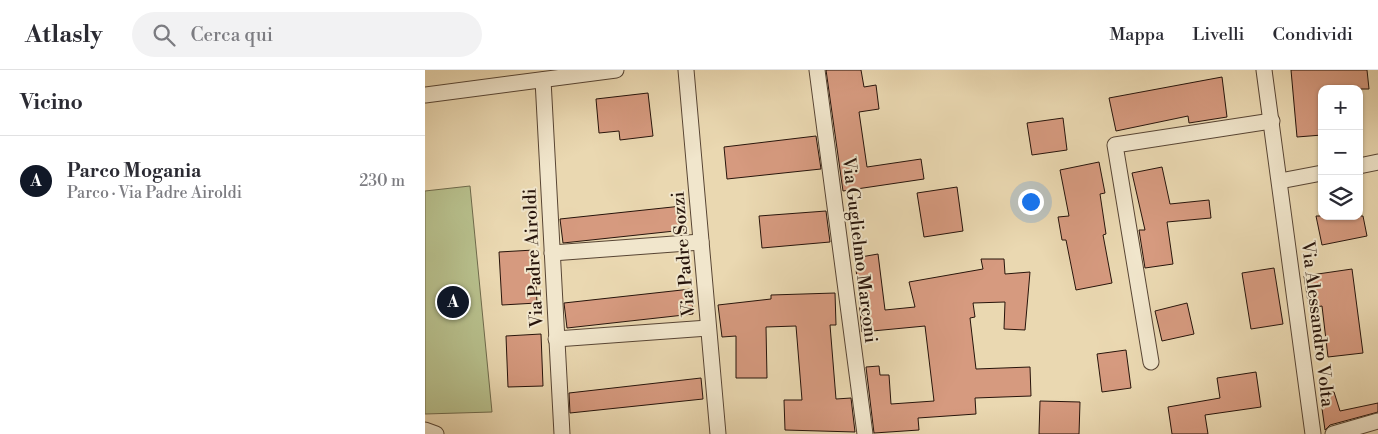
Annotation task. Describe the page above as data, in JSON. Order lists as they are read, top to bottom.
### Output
{
  "streets": {
    "street": [
      "Via Guglielmo Marconi",
      "Via Padre Sozzi",
      "Via Padre Airoldi",
      "Via Alessandro Volta"
    ]
  },
  "page": {
    "header": "Atlasly",
    "search": "Cerca qui",
    "nav": ["Mappa", "Livelli", "Condividi"],
    "heading": "Vicino",
    "map_buttons": ["+", "−"],
    "list": [
      {
        "mark": "A",
        "name": "Parco Mogania",
        "note": "Parco · Via Padre Airoldi",
        "value": "230 m"
      }
    ],
    "pins": "A"
  }
}
